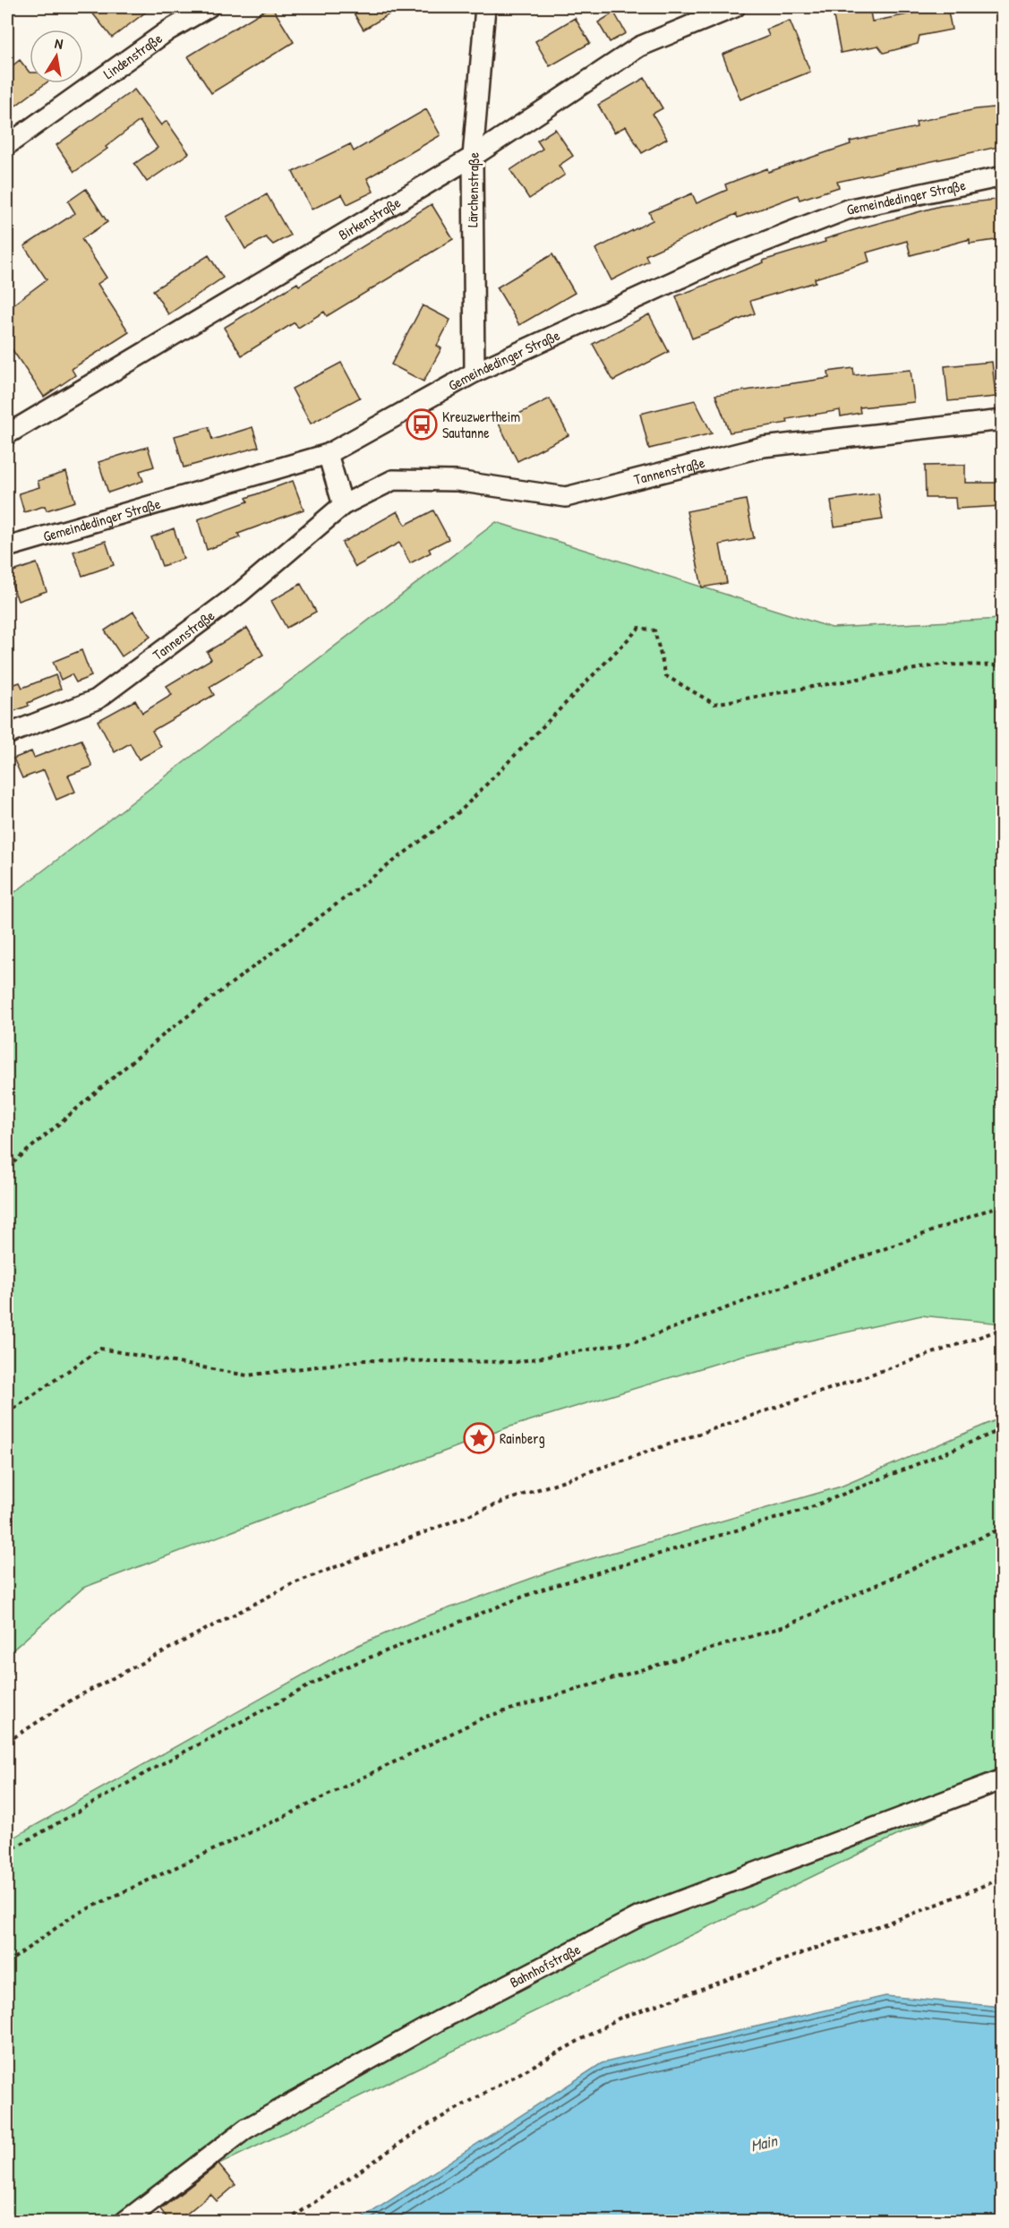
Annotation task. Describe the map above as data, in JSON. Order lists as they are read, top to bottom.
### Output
{
  "streets": {
    "street": [
      "Lindenstraße",
      "Lärchenstraße",
      "Gemeindedinger Straße",
      "Birkenstraße",
      "Tannenstraße",
      "Bahnhofstraße"
    ]
  },
  "crossings": [
    ["Lärchenstraße", "Gemeindedinger Straße"],
    ["Lärchenstraße", "Birkenstraße"]
  ],
  "water": ["Main"],
  "places": {
    "bus stop": ["Kreuzwertheim Sautanne"],
    "place": ["Rainberg"]
  },
  "north": "top"
}
